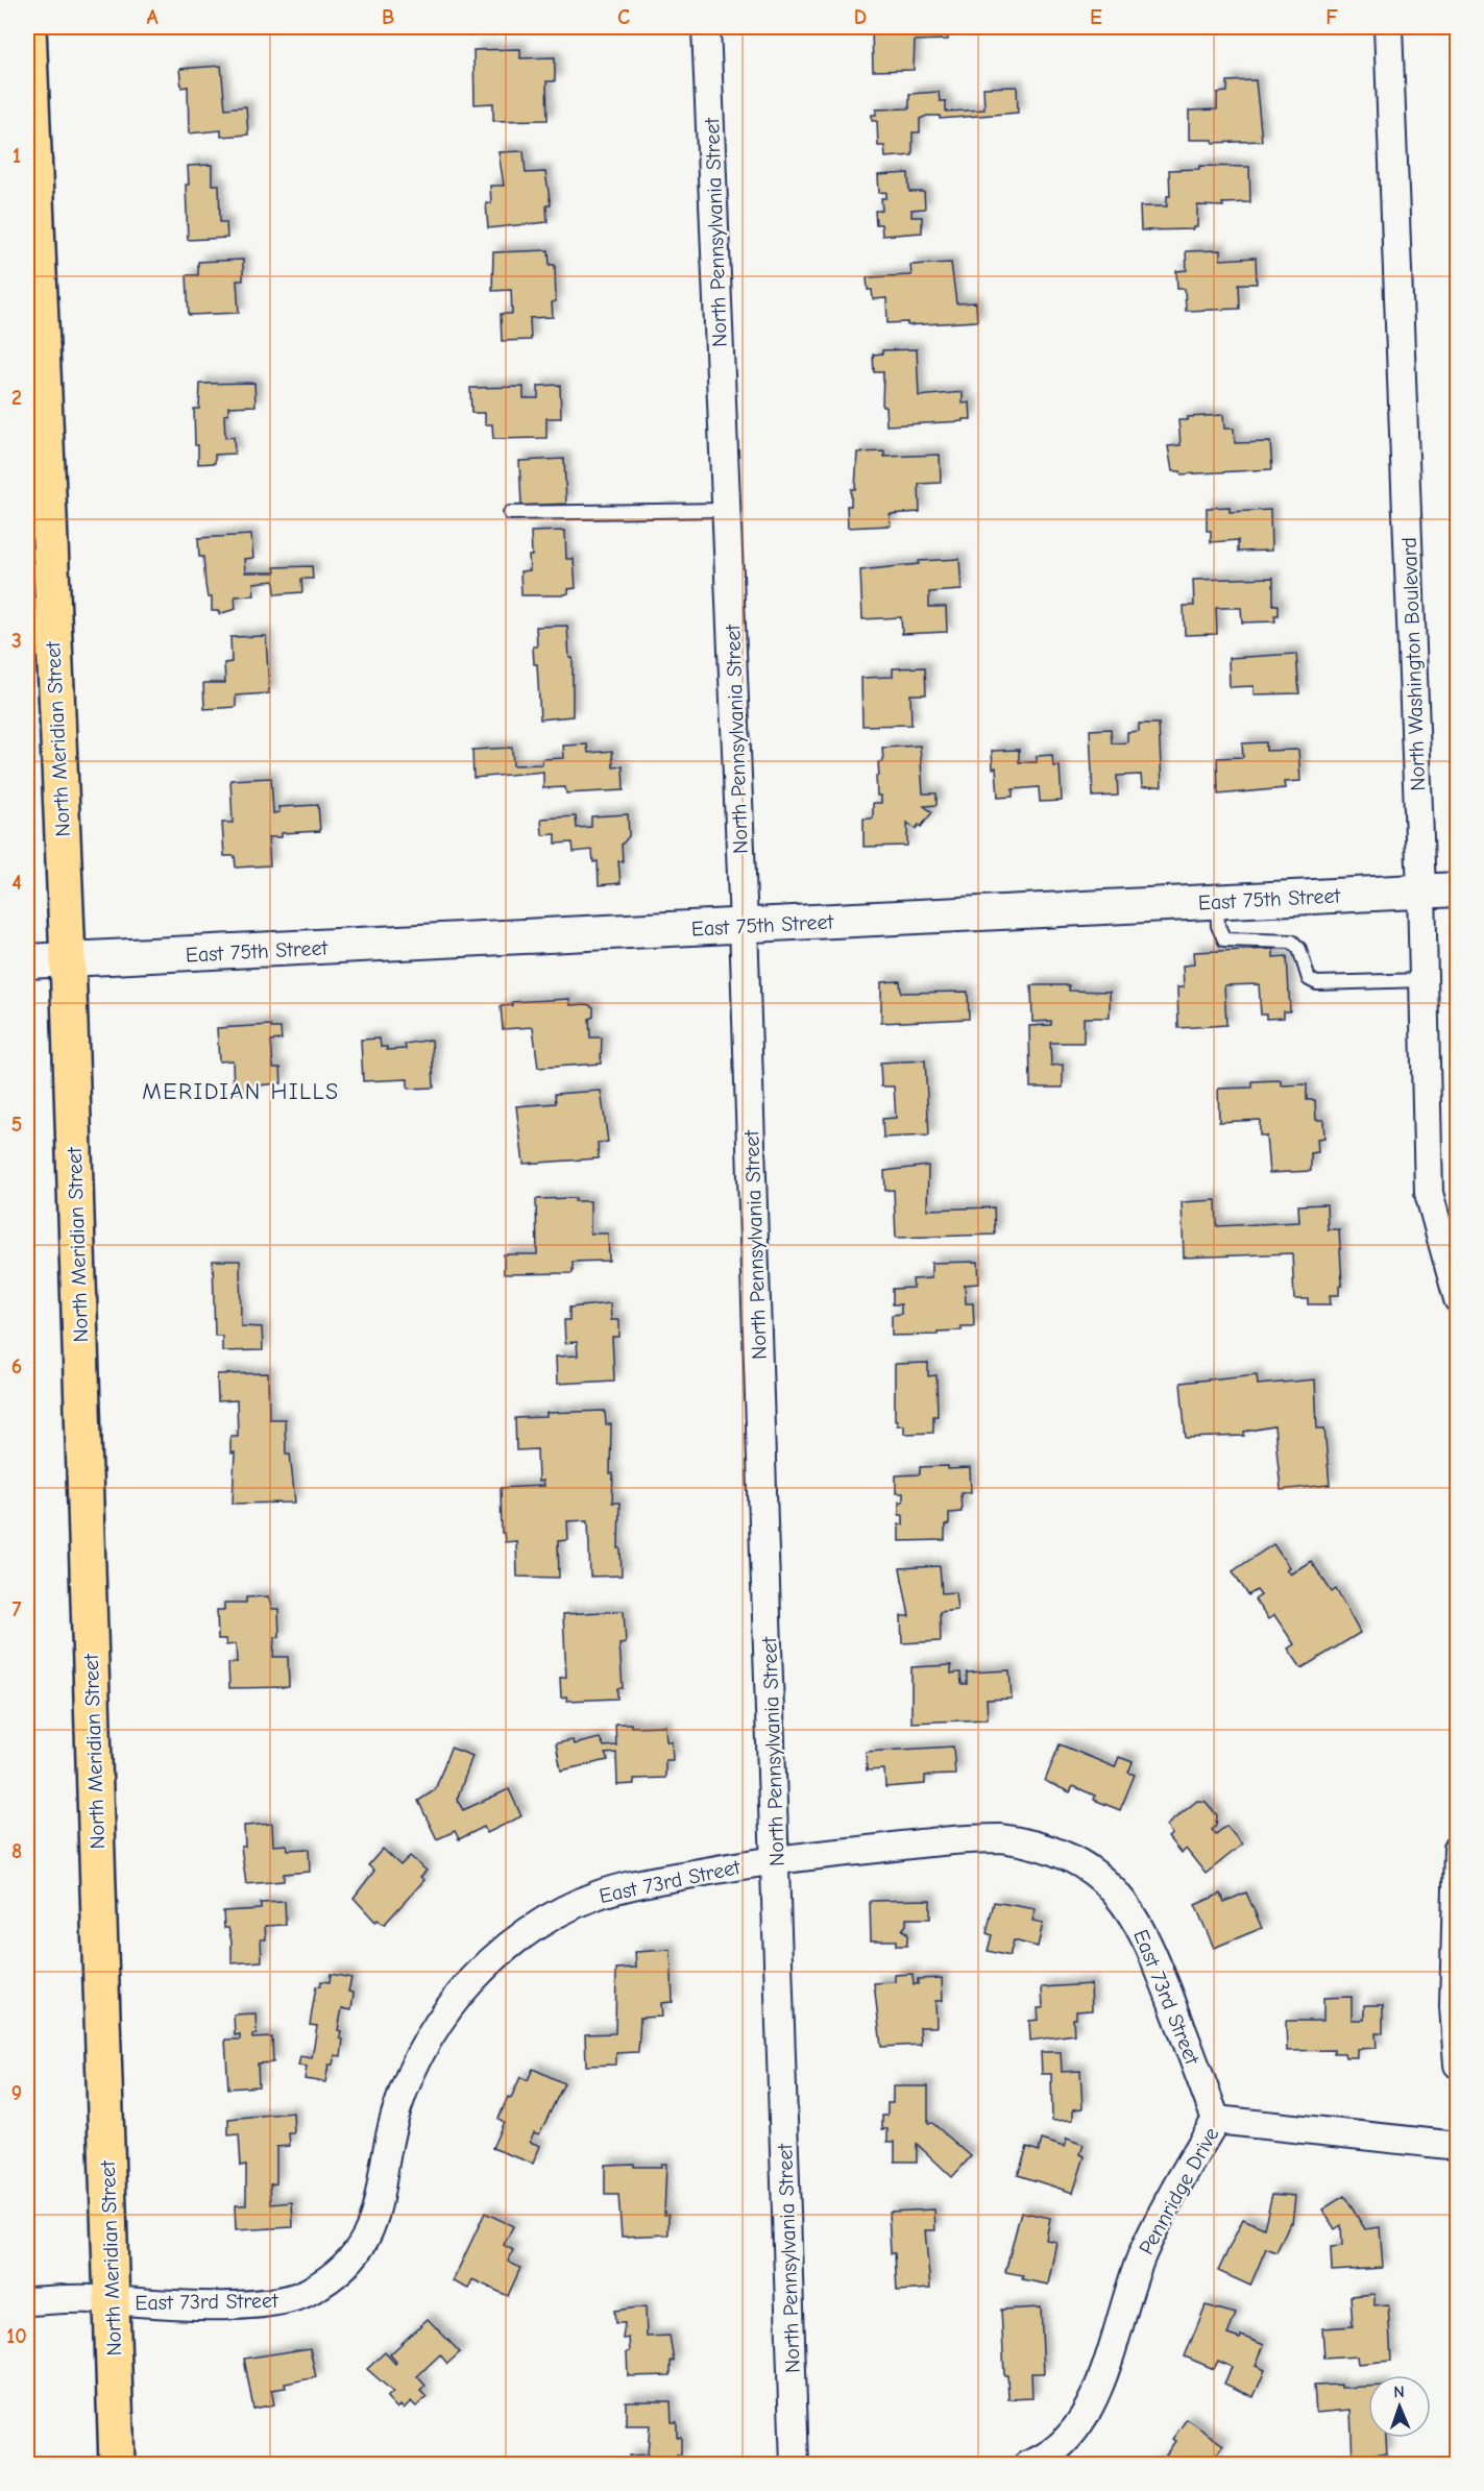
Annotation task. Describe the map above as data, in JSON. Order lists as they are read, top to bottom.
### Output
{
  "streets": {
    "main road": ["North Meridian Street"],
    "street": [
      "North Pennsylvania Street",
      "North Washington Boulevard",
      "East 75th Street",
      "East 73rd Street",
      "Pennridge Drive"
    ]
  },
  "crossings": [
    ["North Pennsylvania Street", "East 75th Street"],
    ["North Pennsylvania Street", "East 73rd Street"],
    ["North Washington Boulevard", "East 75th Street"],
    ["North Meridian Street", "East 75th Street"],
    ["North Meridian Street", "East 73rd Street"],
    ["East 73rd Street", "Pennridge Drive"]
  ],
  "districts": ["MERIDIAN HILLS"],
  "north": "top",
  "grid": {
    "columns": [
      "A",
      "B",
      "C",
      "D",
      "E",
      "F"
    ],
    "rows": [
      "1",
      "2",
      "3",
      "4",
      "5",
      "6",
      "7",
      "8",
      "9",
      "10"
    ]
  }
}
